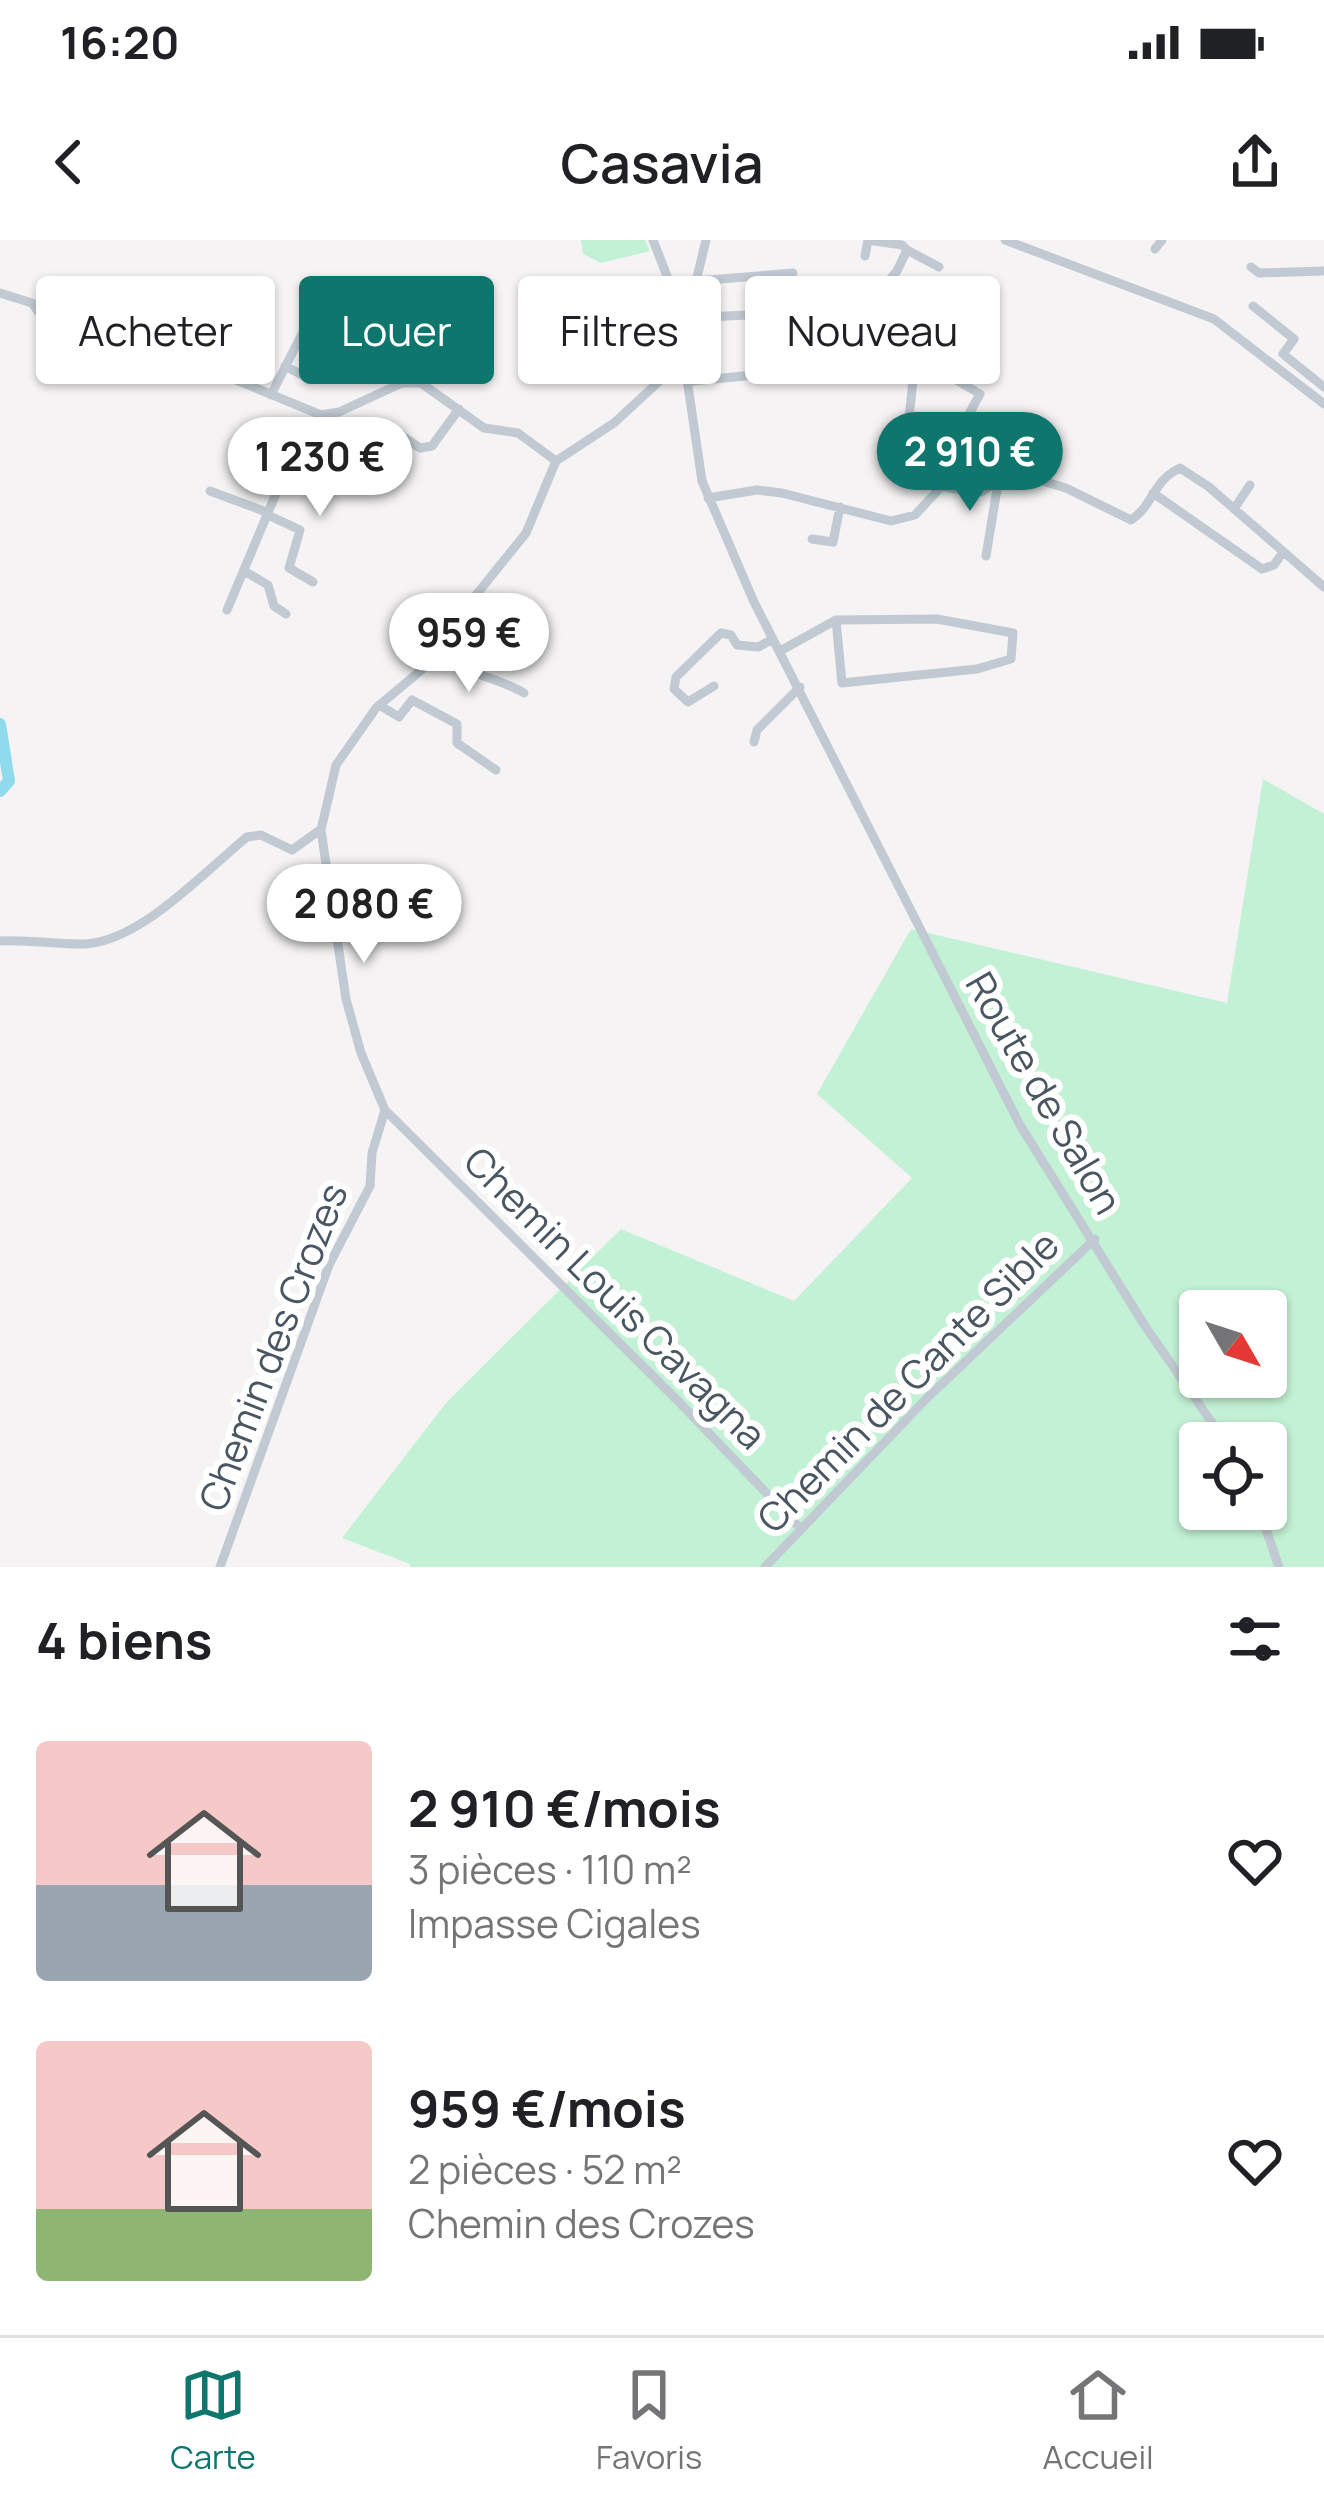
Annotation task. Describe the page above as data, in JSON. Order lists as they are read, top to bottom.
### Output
{
  "streets": {
    "street": [
      "Route de Salon",
      "Chemin Louis Cavagna",
      "Chemin des Crozes",
      "Chemin de Cante Sible"
    ]
  },
  "crossings": [
    ["Route de Salon", "Chemin de Cante Sible"],
    ["Chemin Louis Cavagna", "Chemin des Crozes"],
    ["Chemin Louis Cavagna", "Chemin de Cante Sible"]
  ],
  "north": "bottom right",
  "page": {
    "status": "16:20",
    "header": "Casavia",
    "chip": [
      "Acheter",
      "Louer",
      "Filtres",
      "Nouveau"
    ],
    "price": [
      "2 910 €",
      "1 230 €",
      "959 €",
      "2 080 €"
    ],
    "heading": "4 biens",
    "list": [
      {
        "name": "2 910 €/mois",
        "note": "3 pièces · 110 m² · Impasse Cigales"
      },
      {
        "name": "959 €/mois",
        "note": "2 pièces · 52 m² · Chemin des Crozes"
      }
    ],
    "tabs": ["Carte", "Favoris", "Accueil"]
  }
}
